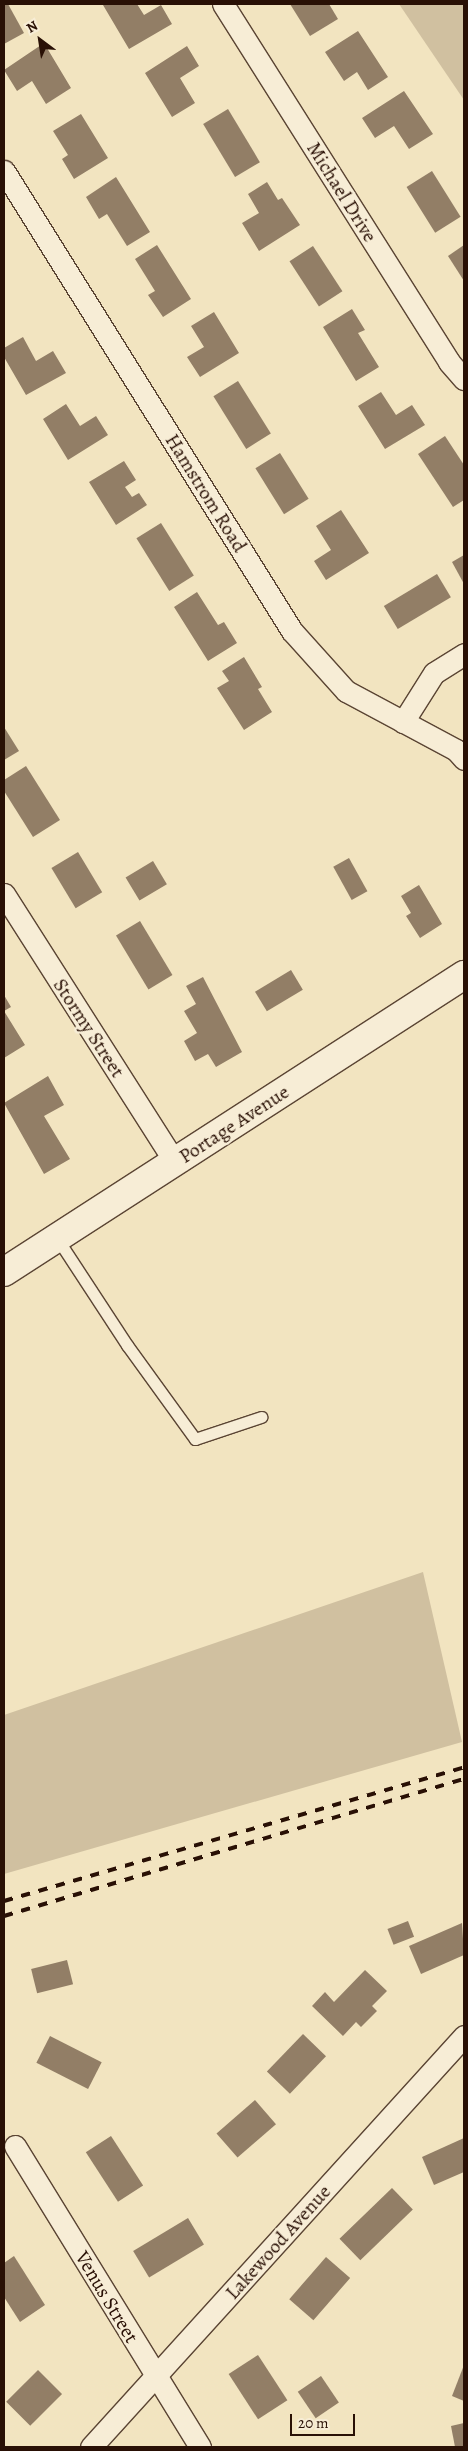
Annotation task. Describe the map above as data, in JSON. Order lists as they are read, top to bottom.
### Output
{
  "streets": {
    "street": [
      "Michael Drive",
      "Hamstrom Road",
      "Stormy Street",
      "Portage Avenue",
      "Lakewood Avenue",
      "Venus Street"
    ]
  },
  "crossings": [
    ["Stormy Street", "Portage Avenue"],
    ["Lakewood Avenue", "Venus Street"]
  ],
  "scale_bar": "20 m",
  "north": "top left"
}
